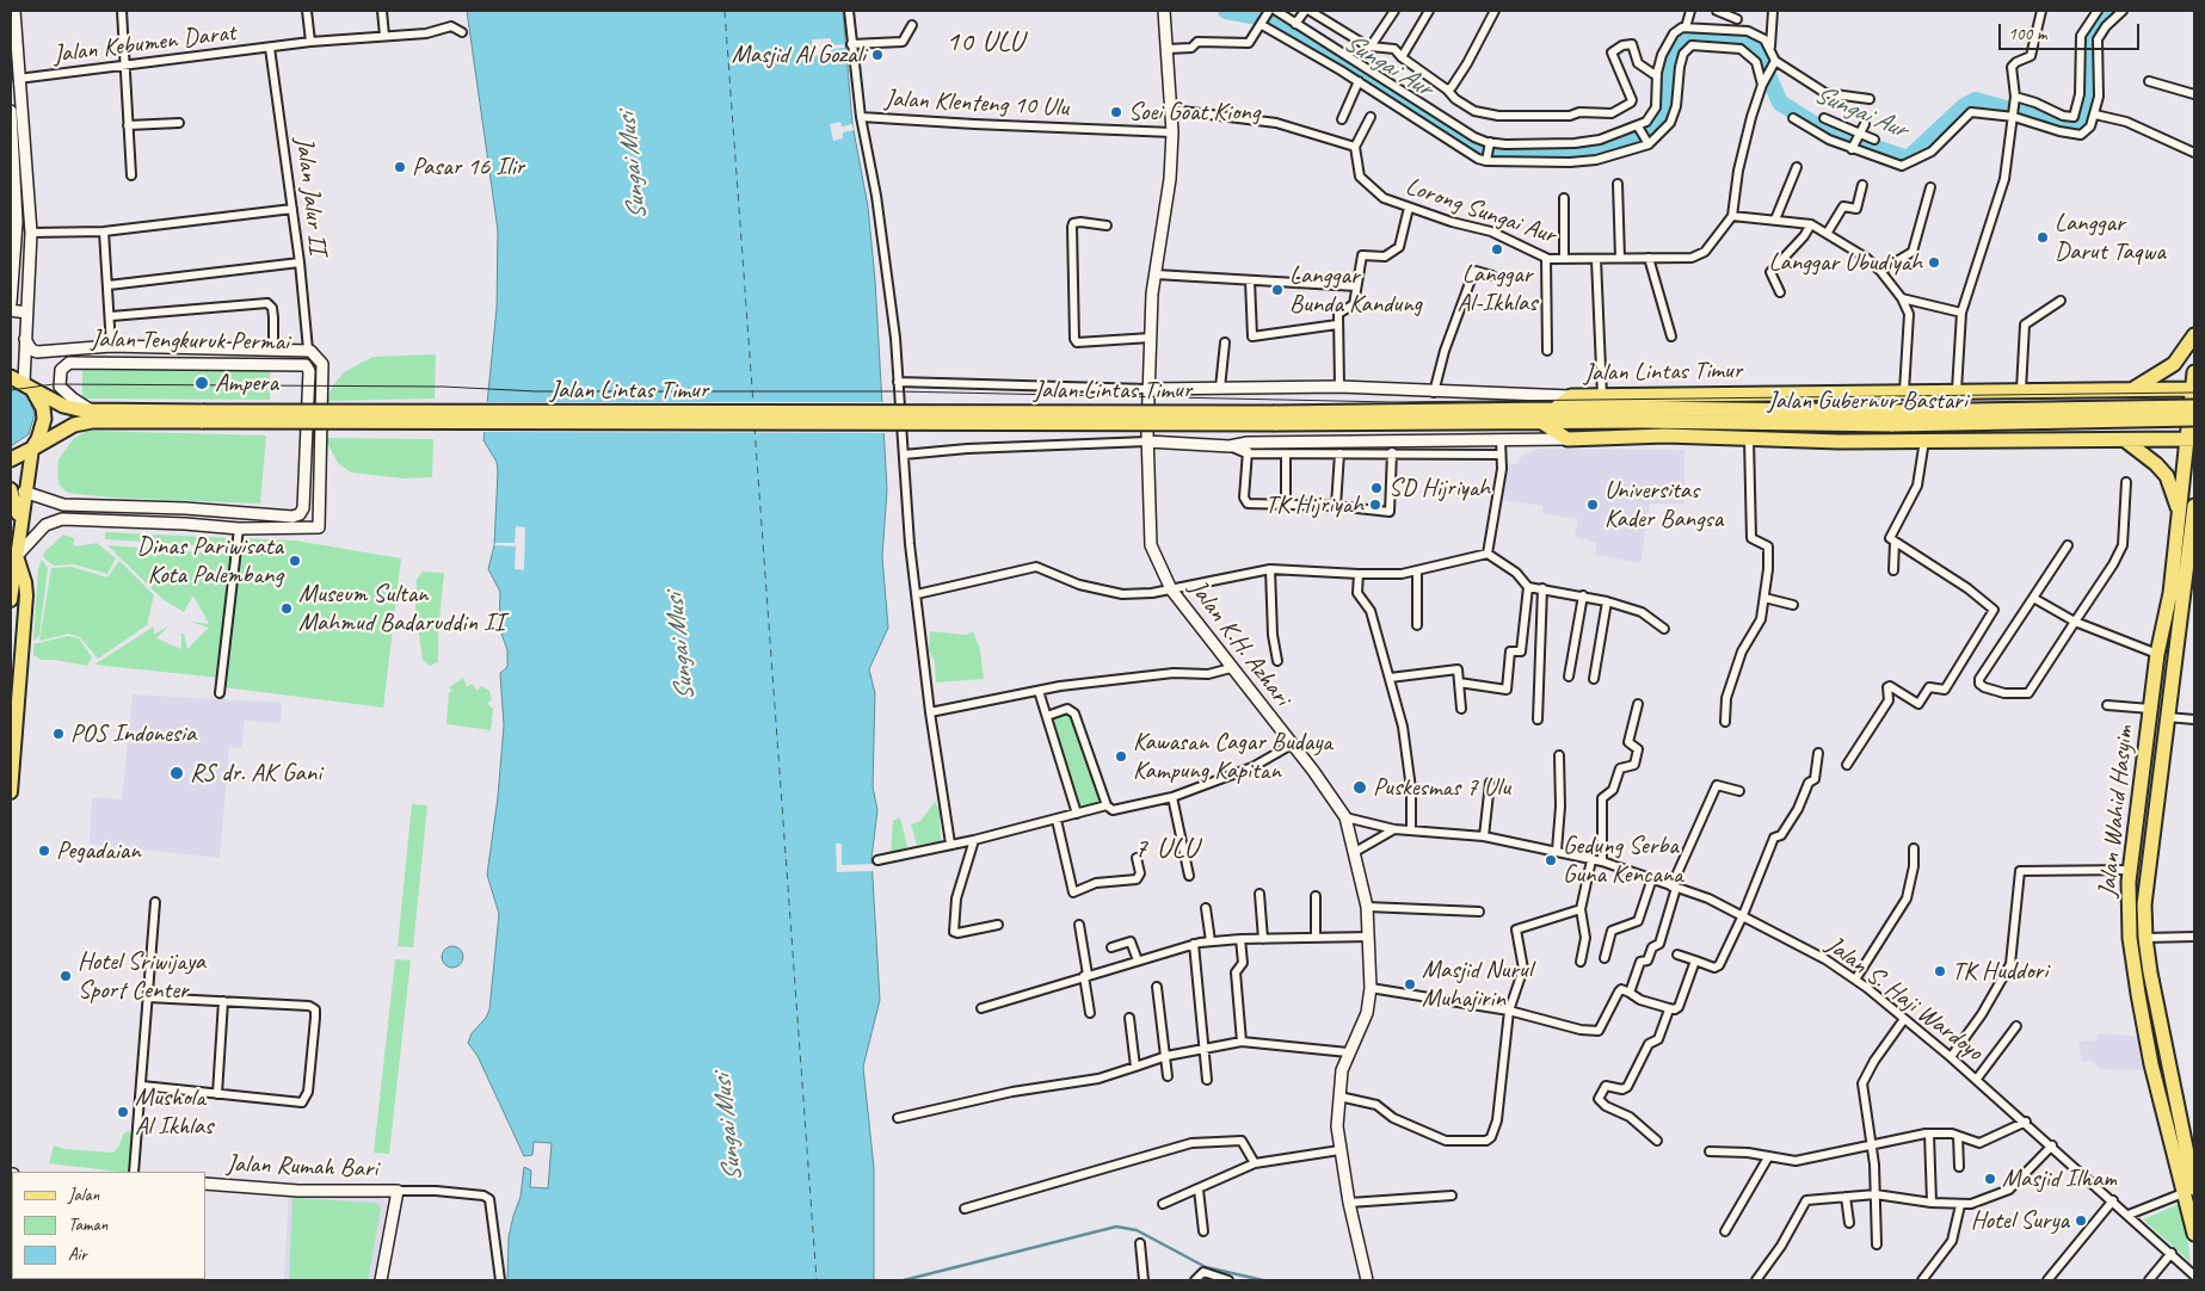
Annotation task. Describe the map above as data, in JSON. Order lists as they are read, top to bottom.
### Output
{
  "streets": {
    "highway": ["Jalan Lintas Timur", "Jalan Gubernur Bastari", "Jalan Wahid Hasyim"],
    "street": [
      "Jalan Kebumen Darat",
      "Jalan Klenteng 10 Ulu",
      "Jalan Jalur II",
      "Lorong Sungai Aur",
      "Jalan Tengkuruk Permai",
      "Jalan K.H. Azhari",
      "Jalan S. Haji Wardoyo",
      "Jalan Rumah Bari"
    ]
  },
  "crossings": [
    ["Jalan Kebumen Darat", "Jalan Jalur II"],
    ["Jalan Klenteng 10 Ulu", "Jalan K.H. Azhari"],
    ["Jalan Jalur II", "Jalan Tengkuruk Permai"],
    ["Jalan Tengkuruk Permai", "Jalan Lintas Timur"],
    ["Jalan Lintas Timur", "Jalan Gubernur Bastari"],
    ["Jalan Lintas Timur", "Jalan Wahid Hasyim"],
    ["Jalan K.H. Azhari", "Jalan S. Haji Wardoyo"]
  ],
  "districts": ["10 ULU", "7 ULU"],
  "water": ["Sungai Aur", "Sungai Musi"],
  "places": [
    "Masjid Al Gozali",
    "Soei Goat Kiong",
    "Pasar 16 Ilir",
    "Langgar Darut Taqwa",
    "Langgar Al-Ikhlas",
    "Langgar Ubudiyah",
    "Langgar Bunda Kandung",
    "Ampera",
    "SD Hijriyah",
    "TK Hijriyah",
    "Universitas Kader Bangsa",
    "Dinas Pariwisata Kota Palembang",
    "Museum Sultan Mahmud Badaruddin II",
    "POS Indonesia",
    "Kawasan Cagar Budaya Kampung Kapitan",
    "RS dr. AK Gani",
    "Puskesmas 7 Ulu",
    "Pegadaian",
    "Gedung Serba Guna Kencana",
    "TK Huddori",
    "Hotel Sriwijaya Sport Center",
    "Masjid Nurul Muhajirin",
    "Mushola Al Ikhlas",
    "Masjid Ilham",
    "Hotel Surya"
  ],
  "legend": ["Jalan", "Taman", "Air"],
  "scale_bar": "100 m"
}
